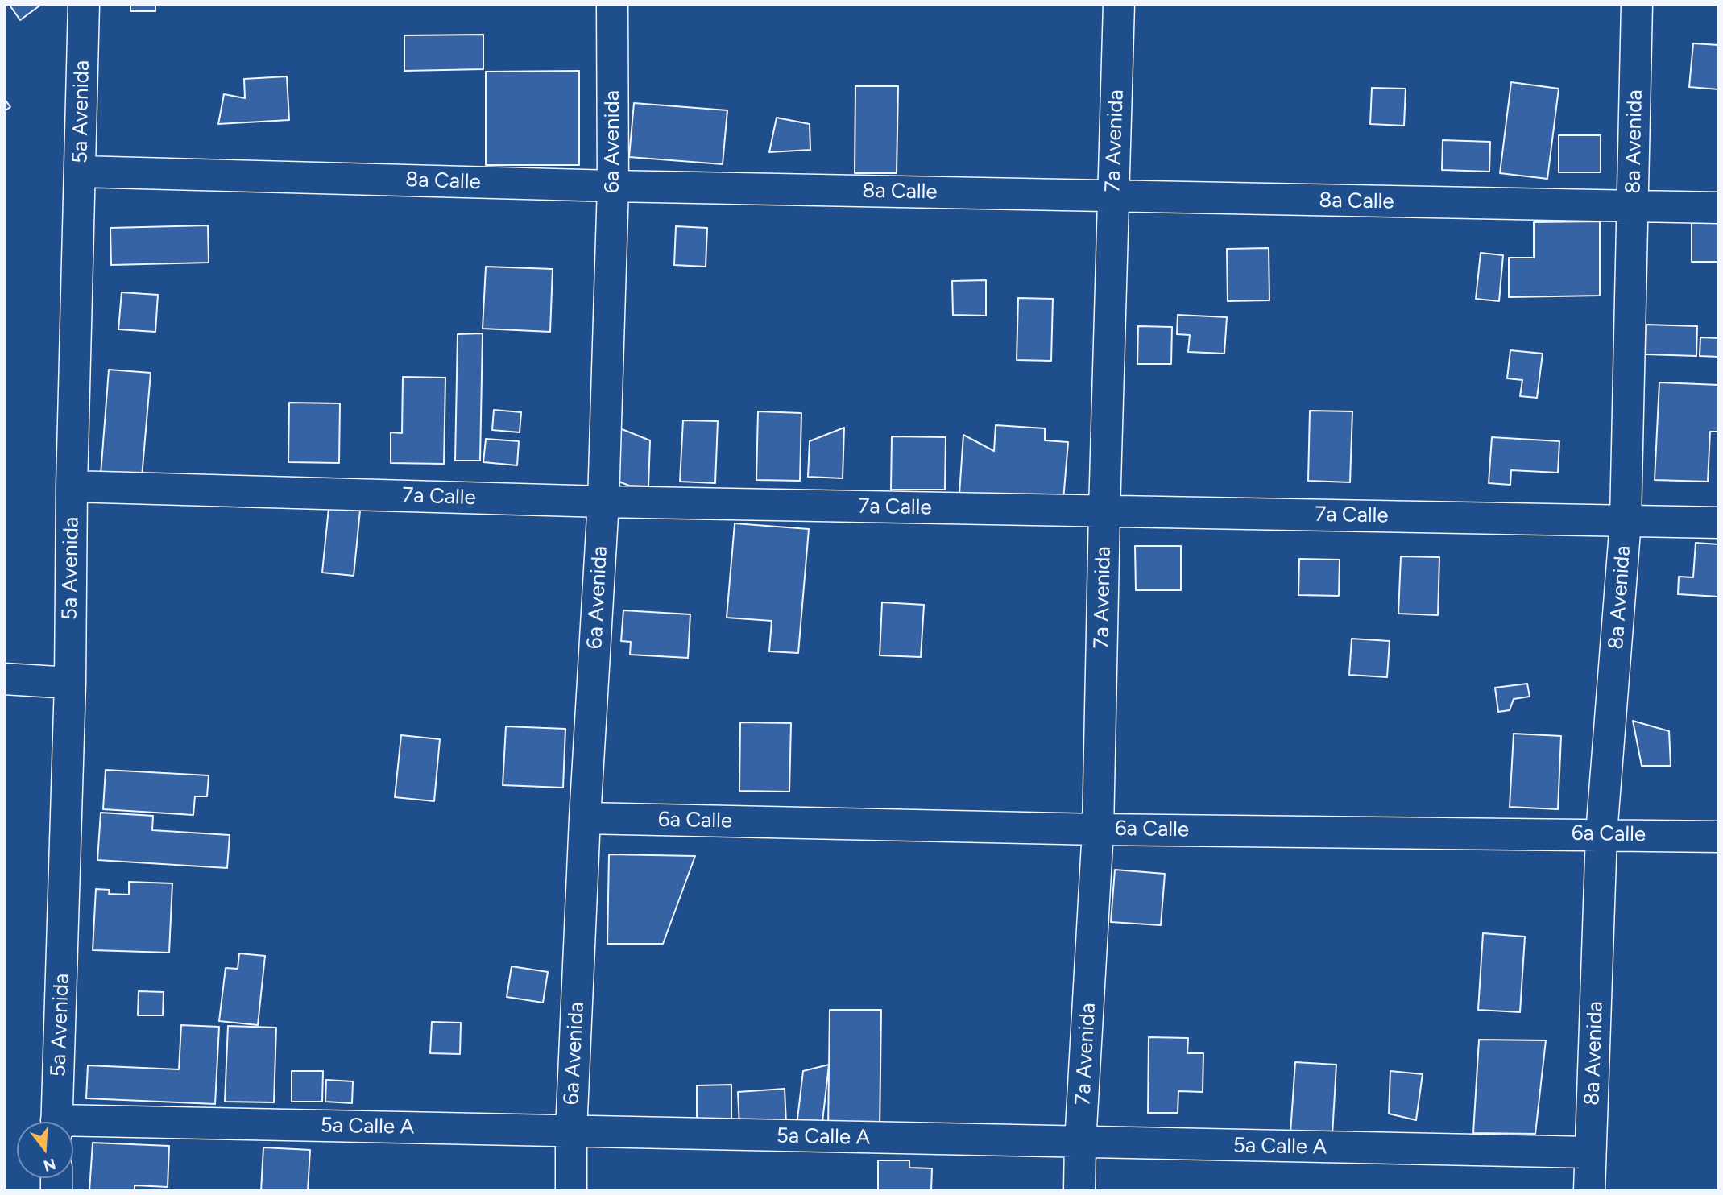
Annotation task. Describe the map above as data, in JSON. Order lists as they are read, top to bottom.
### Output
{
  "streets": {
    "street": [
      "5a Avenida",
      "7a Avenida",
      "6a Avenida",
      "8a Avenida",
      "8a Calle",
      "7a Calle",
      "6a Calle",
      "5a Calle A"
    ]
  },
  "crossings": [
    ["5a Avenida", "8a Calle"],
    ["5a Avenida", "7a Calle"],
    ["7a Avenida", "8a Calle"],
    ["7a Avenida", "7a Calle"],
    ["7a Avenida", "6a Calle"],
    ["7a Avenida", "5a Calle A"],
    ["6a Avenida", "8a Calle"],
    ["6a Avenida", "7a Calle"],
    ["6a Avenida", "6a Calle"],
    ["6a Avenida", "5a Calle A"],
    ["8a Avenida", "8a Calle"],
    ["8a Avenida", "7a Calle"],
    ["8a Avenida", "6a Calle"],
    ["8a Avenida", "5a Calle A"]
  ],
  "north": "bottom"
}
